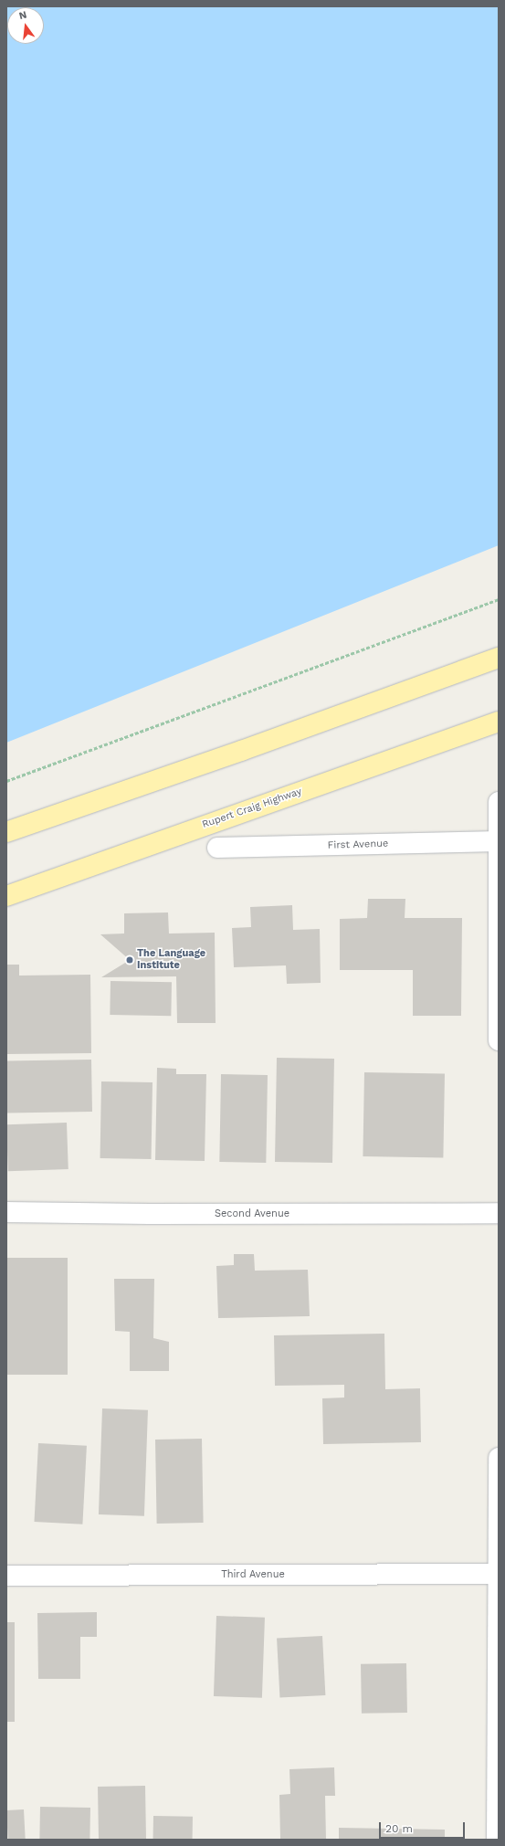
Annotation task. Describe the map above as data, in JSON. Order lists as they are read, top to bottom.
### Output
{
  "streets": {
    "main road": ["Rupert Craig Highway"],
    "street": ["First Avenue", "Second Avenue", "Third Avenue"]
  },
  "places": ["The Language Institute"],
  "scale_bar": "20 m",
  "north": "top"
}
